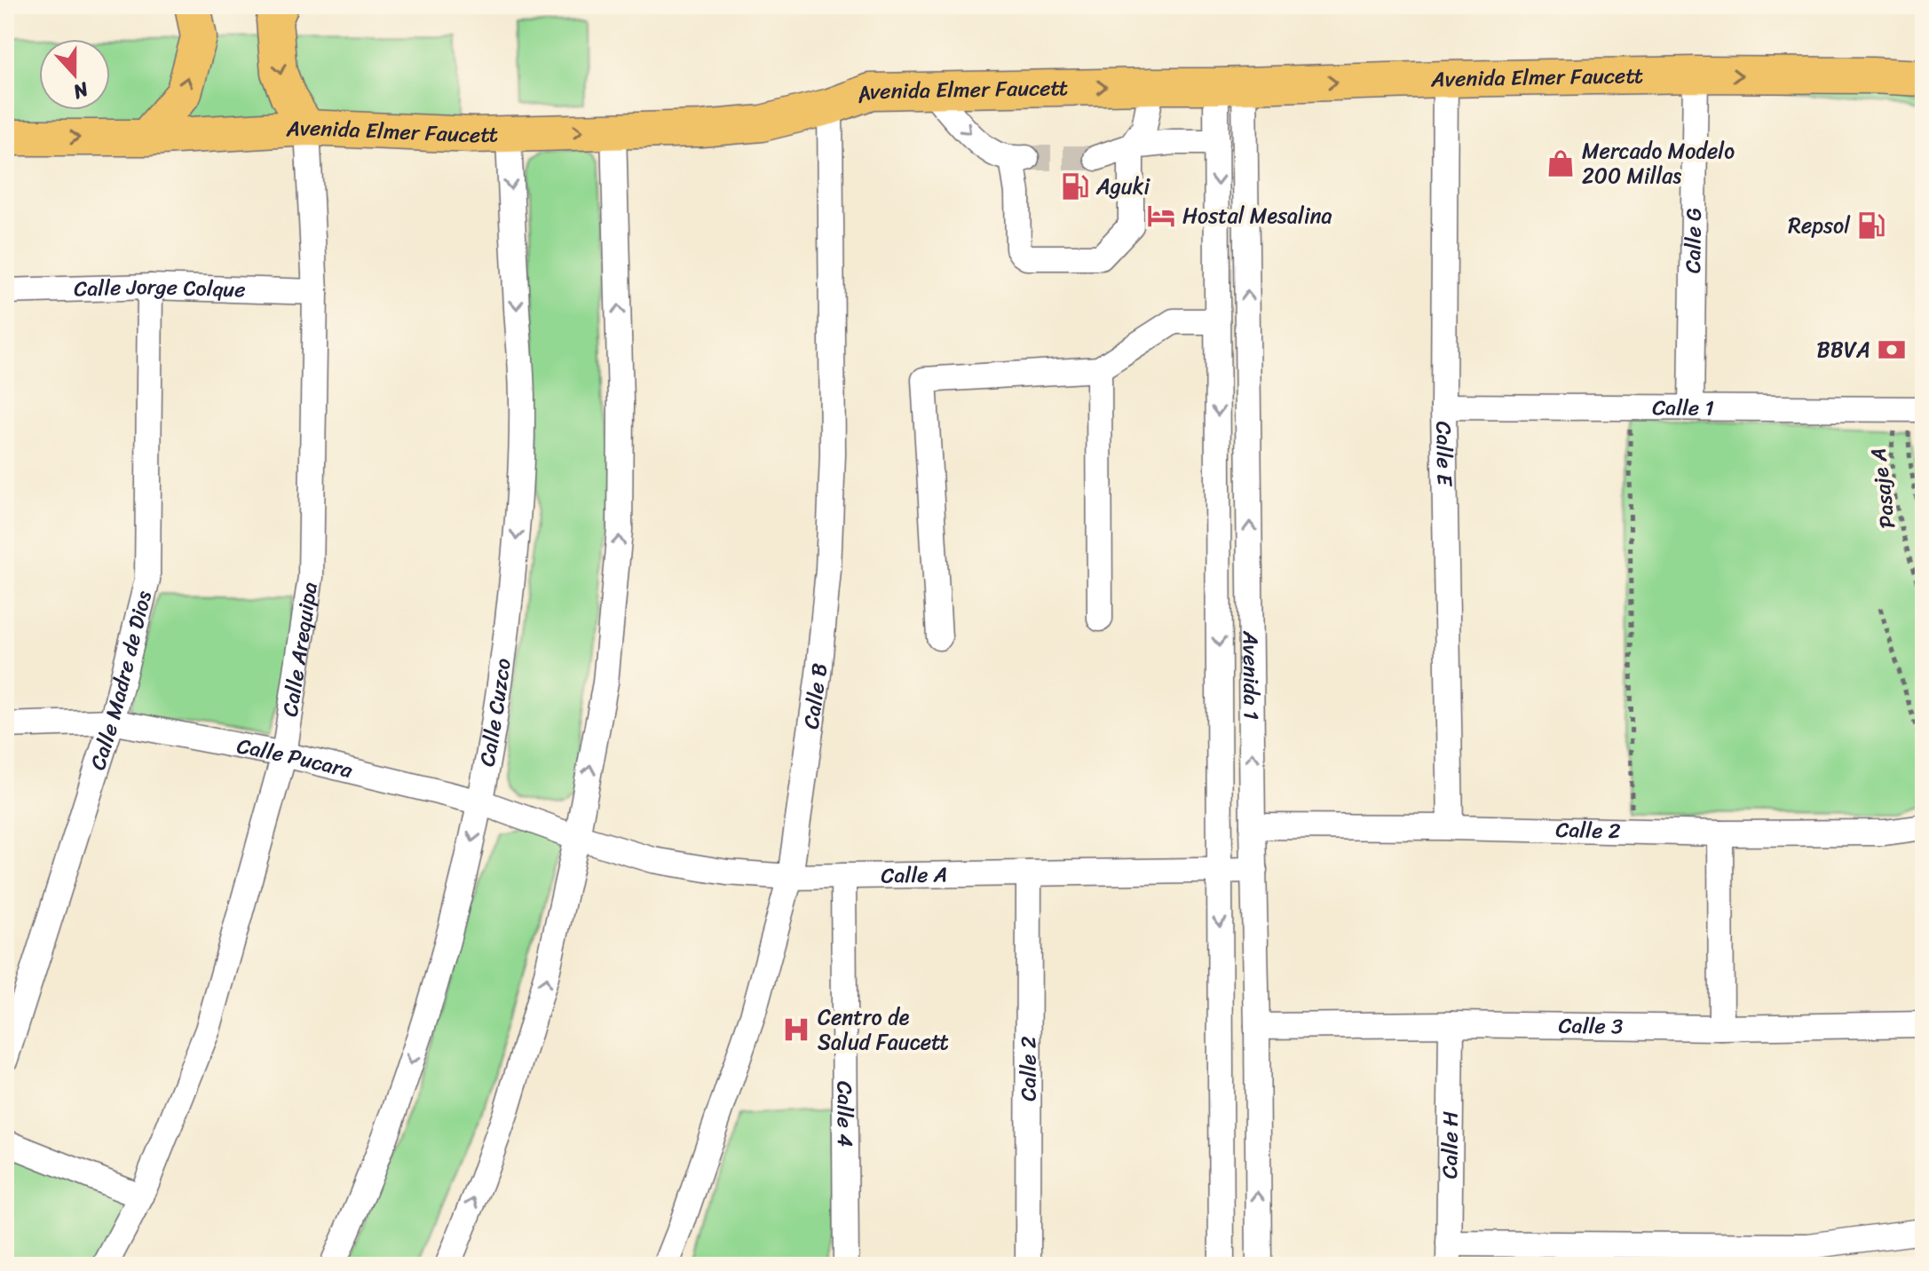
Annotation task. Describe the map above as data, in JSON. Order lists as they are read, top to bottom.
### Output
{
  "streets": {
    "highway": ["Avenida Elmer Faucett"],
    "street": [
      "Calle G",
      "Calle Jorge Colque",
      "Calle 1",
      "Calle E",
      "Calle Arequipa",
      "Avenida 1",
      "Calle Madre de Dios",
      "Calle B",
      "Calle Cuzco",
      "Calle Pucara",
      "Calle 2",
      "Calle A",
      "Calle 3",
      "Calle 4",
      "Calle H"
    ],
    "path": ["Pasaje A"]
  },
  "crossings": [
    ["Avenida Elmer Faucett", "Calle G"],
    ["Avenida Elmer Faucett", "Calle E"],
    ["Avenida Elmer Faucett", "Calle Arequipa"],
    ["Avenida Elmer Faucett", "Avenida 1"],
    ["Avenida Elmer Faucett", "Calle B"],
    ["Avenida Elmer Faucett", "Calle Cuzco"],
    ["Calle G", "Calle 1"],
    ["Calle Jorge Colque", "Calle Arequipa"],
    ["Calle Jorge Colque", "Calle Madre de Dios"],
    ["Calle 1", "Calle E"],
    ["Calle 1", "Pasaje A"],
    ["Calle E", "Calle 2"],
    ["Calle Arequipa", "Calle Pucara"],
    ["Avenida 1", "Calle 2"],
    ["Avenida 1", "Calle A"],
    ["Avenida 1", "Calle 3"],
    ["Calle Madre de Dios", "Calle Pucara"],
    ["Calle B", "Calle A"],
    ["Calle Cuzco", "Calle Pucara"],
    ["Calle Pucara", "Calle A"],
    ["Calle 2", "Calle A"],
    ["Calle A", "Calle 4"],
    ["Calle 3", "Calle H"]
  ],
  "one_way": ["Avenida Elmer Faucett"],
  "places": {
    "shop": ["Mercado Modelo 200 Millas"],
    "fuel station": ["Aguki", "Repsol"],
    "hotel": ["Hostal Mesalina"],
    "bank": ["BBVA"],
    "hospital": ["Centro de Salud Faucett"]
  },
  "north": "bottom"
}
